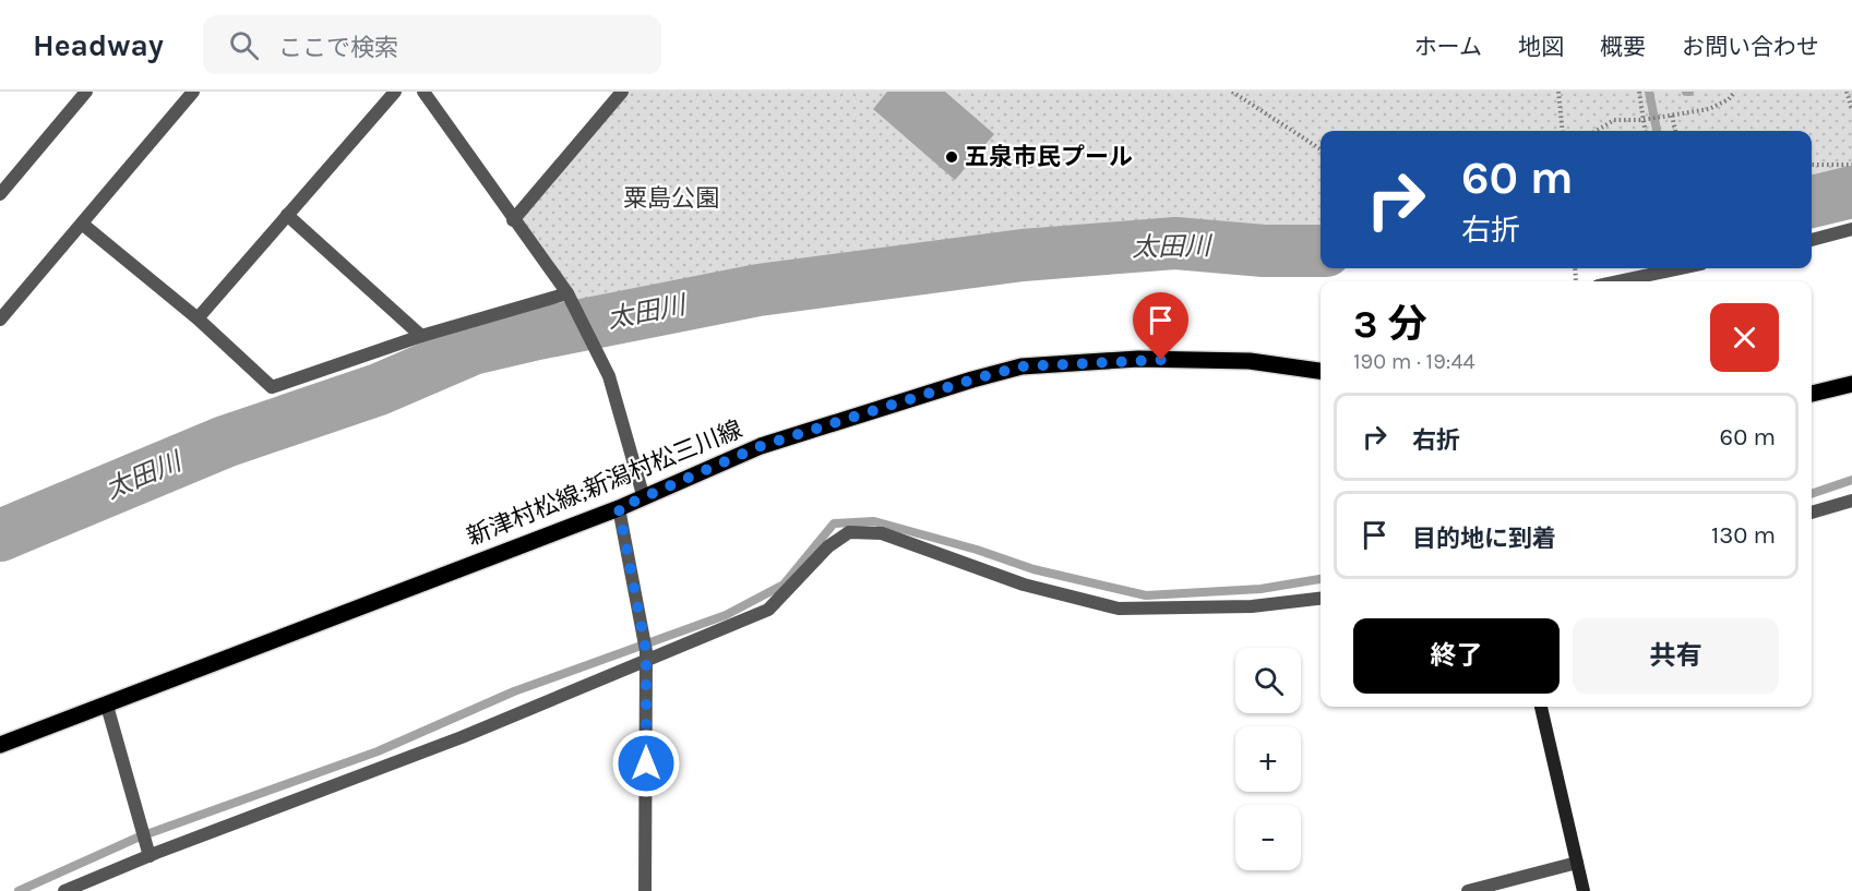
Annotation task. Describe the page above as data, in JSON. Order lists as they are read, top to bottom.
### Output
{
  "streets": {
    "main road": ["新津村松線;新潟村松三川線"]
  },
  "water": ["太田川"],
  "parks": ["粟島公園"],
  "places": ["五泉市民プール"],
  "page": {
    "header": "Headway",
    "search": "ここで検索",
    "nav": [
      "ホーム",
      "地図",
      "概要",
      "お問い合わせ"
    ],
    "turn": ["60 m", "右折"],
    "heading": ["3 分", "190 m · 19:44"],
    "list": [
      {
        "name": "右折",
        "value": "60 m"
      },
      {
        "name": "目的地に到着",
        "value": "130 m"
      }
    ],
    "buttons": ["終了", "共有"],
    "map_buttons": ["+", "−"]
  }
}
